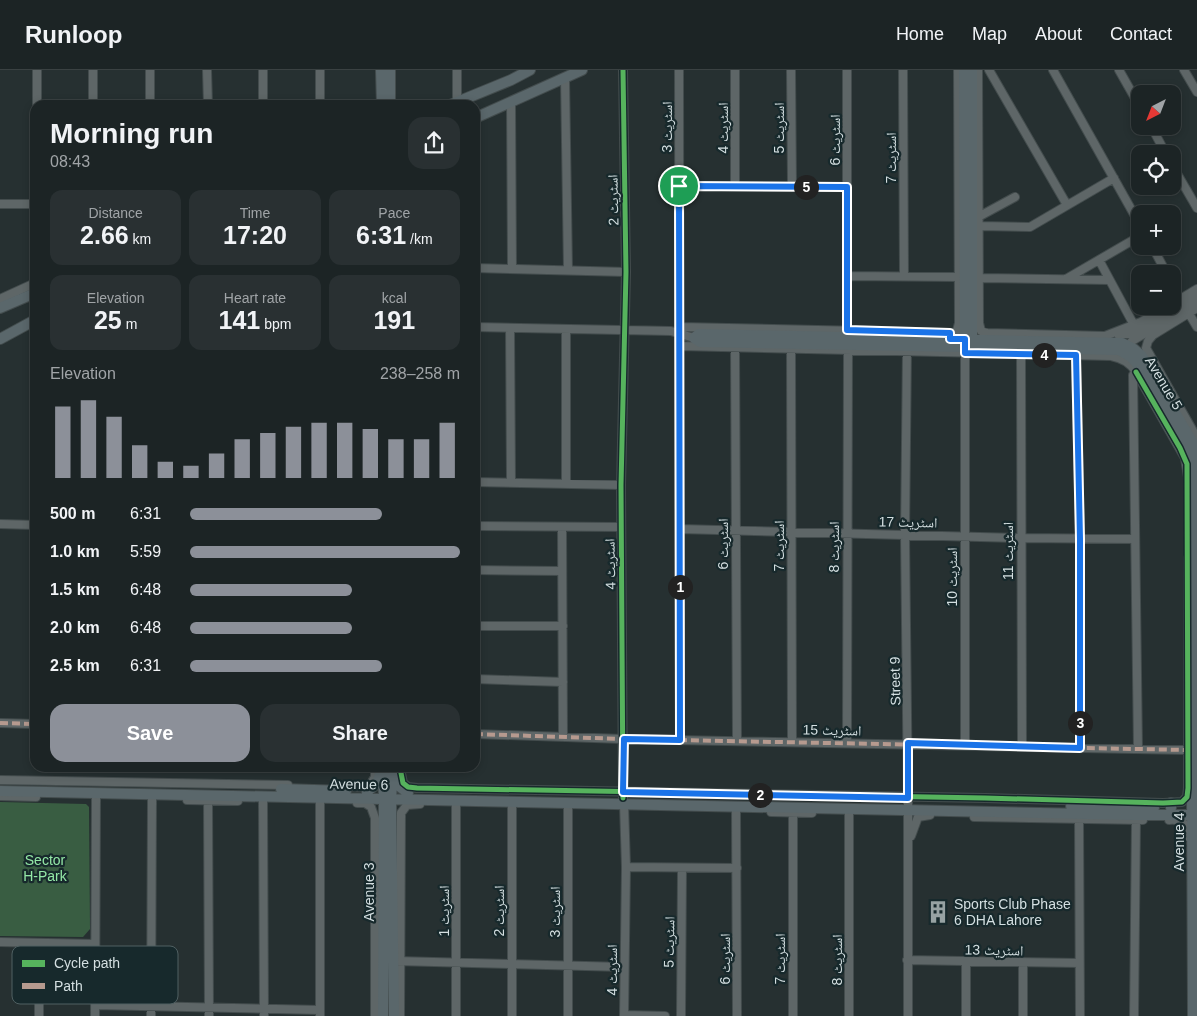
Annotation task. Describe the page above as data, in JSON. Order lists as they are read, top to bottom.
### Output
{
  "streets": {
    "main road": [
      "Avenue 5",
      "Avenue 6",
      "Avenue 4",
      "Avenue 3"
    ],
    "street": [
      "اسٹریٹ 3",
      "اسٹریٹ 4",
      "اسٹریٹ 5",
      "اسٹریٹ 6",
      "اسٹریٹ 7",
      "اسٹریٹ 2",
      "اسٹریٹ 17",
      "اسٹریٹ 8",
      "اسٹریٹ 11",
      "اسٹریٹ 10",
      "Street 9",
      "اسٹریٹ 15",
      "اسٹریٹ 1",
      "اسٹریٹ 13"
    ]
  },
  "crossings": [
    ["اسٹریٹ 4", "اسٹریٹ 2"],
    ["اسٹریٹ 4", "اسٹریٹ 15"],
    ["اسٹریٹ 4", "Avenue 6"],
    ["اسٹریٹ 6", "اسٹریٹ 17"],
    ["اسٹریٹ 6", "اسٹریٹ 15"],
    ["اسٹریٹ 7", "اسٹریٹ 17"],
    ["اسٹریٹ 7", "اسٹریٹ 15"],
    ["Avenue 5", "Avenue 4"],
    ["اسٹریٹ 17", "اسٹریٹ 8"],
    ["اسٹریٹ 17", "اسٹریٹ 11"],
    ["اسٹریٹ 17", "اسٹریٹ 10"],
    ["اسٹریٹ 17", "Street 9"],
    ["اسٹریٹ 8", "اسٹریٹ 15"],
    ["اسٹریٹ 11", "اسٹریٹ 15"],
    ["اسٹریٹ 10", "اسٹریٹ 15"],
    ["Street 9", "اسٹریٹ 15"],
    ["Street 9", "Avenue 6"],
    ["Street 9", "اسٹریٹ 13"],
    ["Avenue 6", "Avenue 4"],
    ["Avenue 6", "Avenue 3"]
  ],
  "parks": ["Sector H-Park"],
  "places": {
    "building": ["Sports Club Phase 6 DHA Lahore"]
  },
  "legend": ["Cycle path", "Path"],
  "north": "bottom left",
  "page": {
    "header": "Runloop",
    "nav": [
      "Home",
      "Map",
      "About",
      "Contact"
    ],
    "map_buttons": ["+", "−"],
    "heading": ["Morning run", "08:43"],
    "pins": [
      "5",
      "4",
      "1",
      "3",
      "2"
    ],
    "stats": [
      ["Distance", "2.66 km"],
      ["Time", "17:20"],
      ["Pace", "6:31 /km"],
      ["Elevation", "25 m"],
      ["Heart rate", "141 bpm"],
      ["kcal", "191"]
    ],
    "chart": ["Elevation", "238–258 m"],
    "list": [
      {
        "name": "500 m",
        "note": "6:31"
      },
      {
        "name": "1.0 km",
        "note": "5:59"
      },
      {
        "name": "1.5 km",
        "note": "6:48"
      },
      {
        "name": "2.0 km",
        "note": "6:48"
      },
      {
        "name": "2.5 km",
        "note": "6:31"
      }
    ],
    "buttons": ["Save", "Share"]
  }
}
